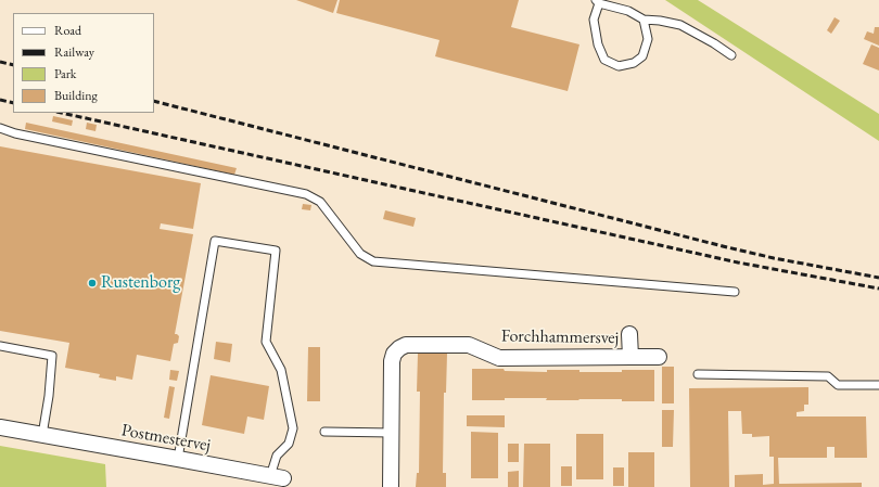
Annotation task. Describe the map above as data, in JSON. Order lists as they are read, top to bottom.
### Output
{
  "streets": {
    "street": ["Forchhammersvej", "Postmestervej"]
  },
  "places": ["Rustenborg"],
  "legend": [
    "Road",
    "Railway",
    "Park",
    "Building"
  ]
}
